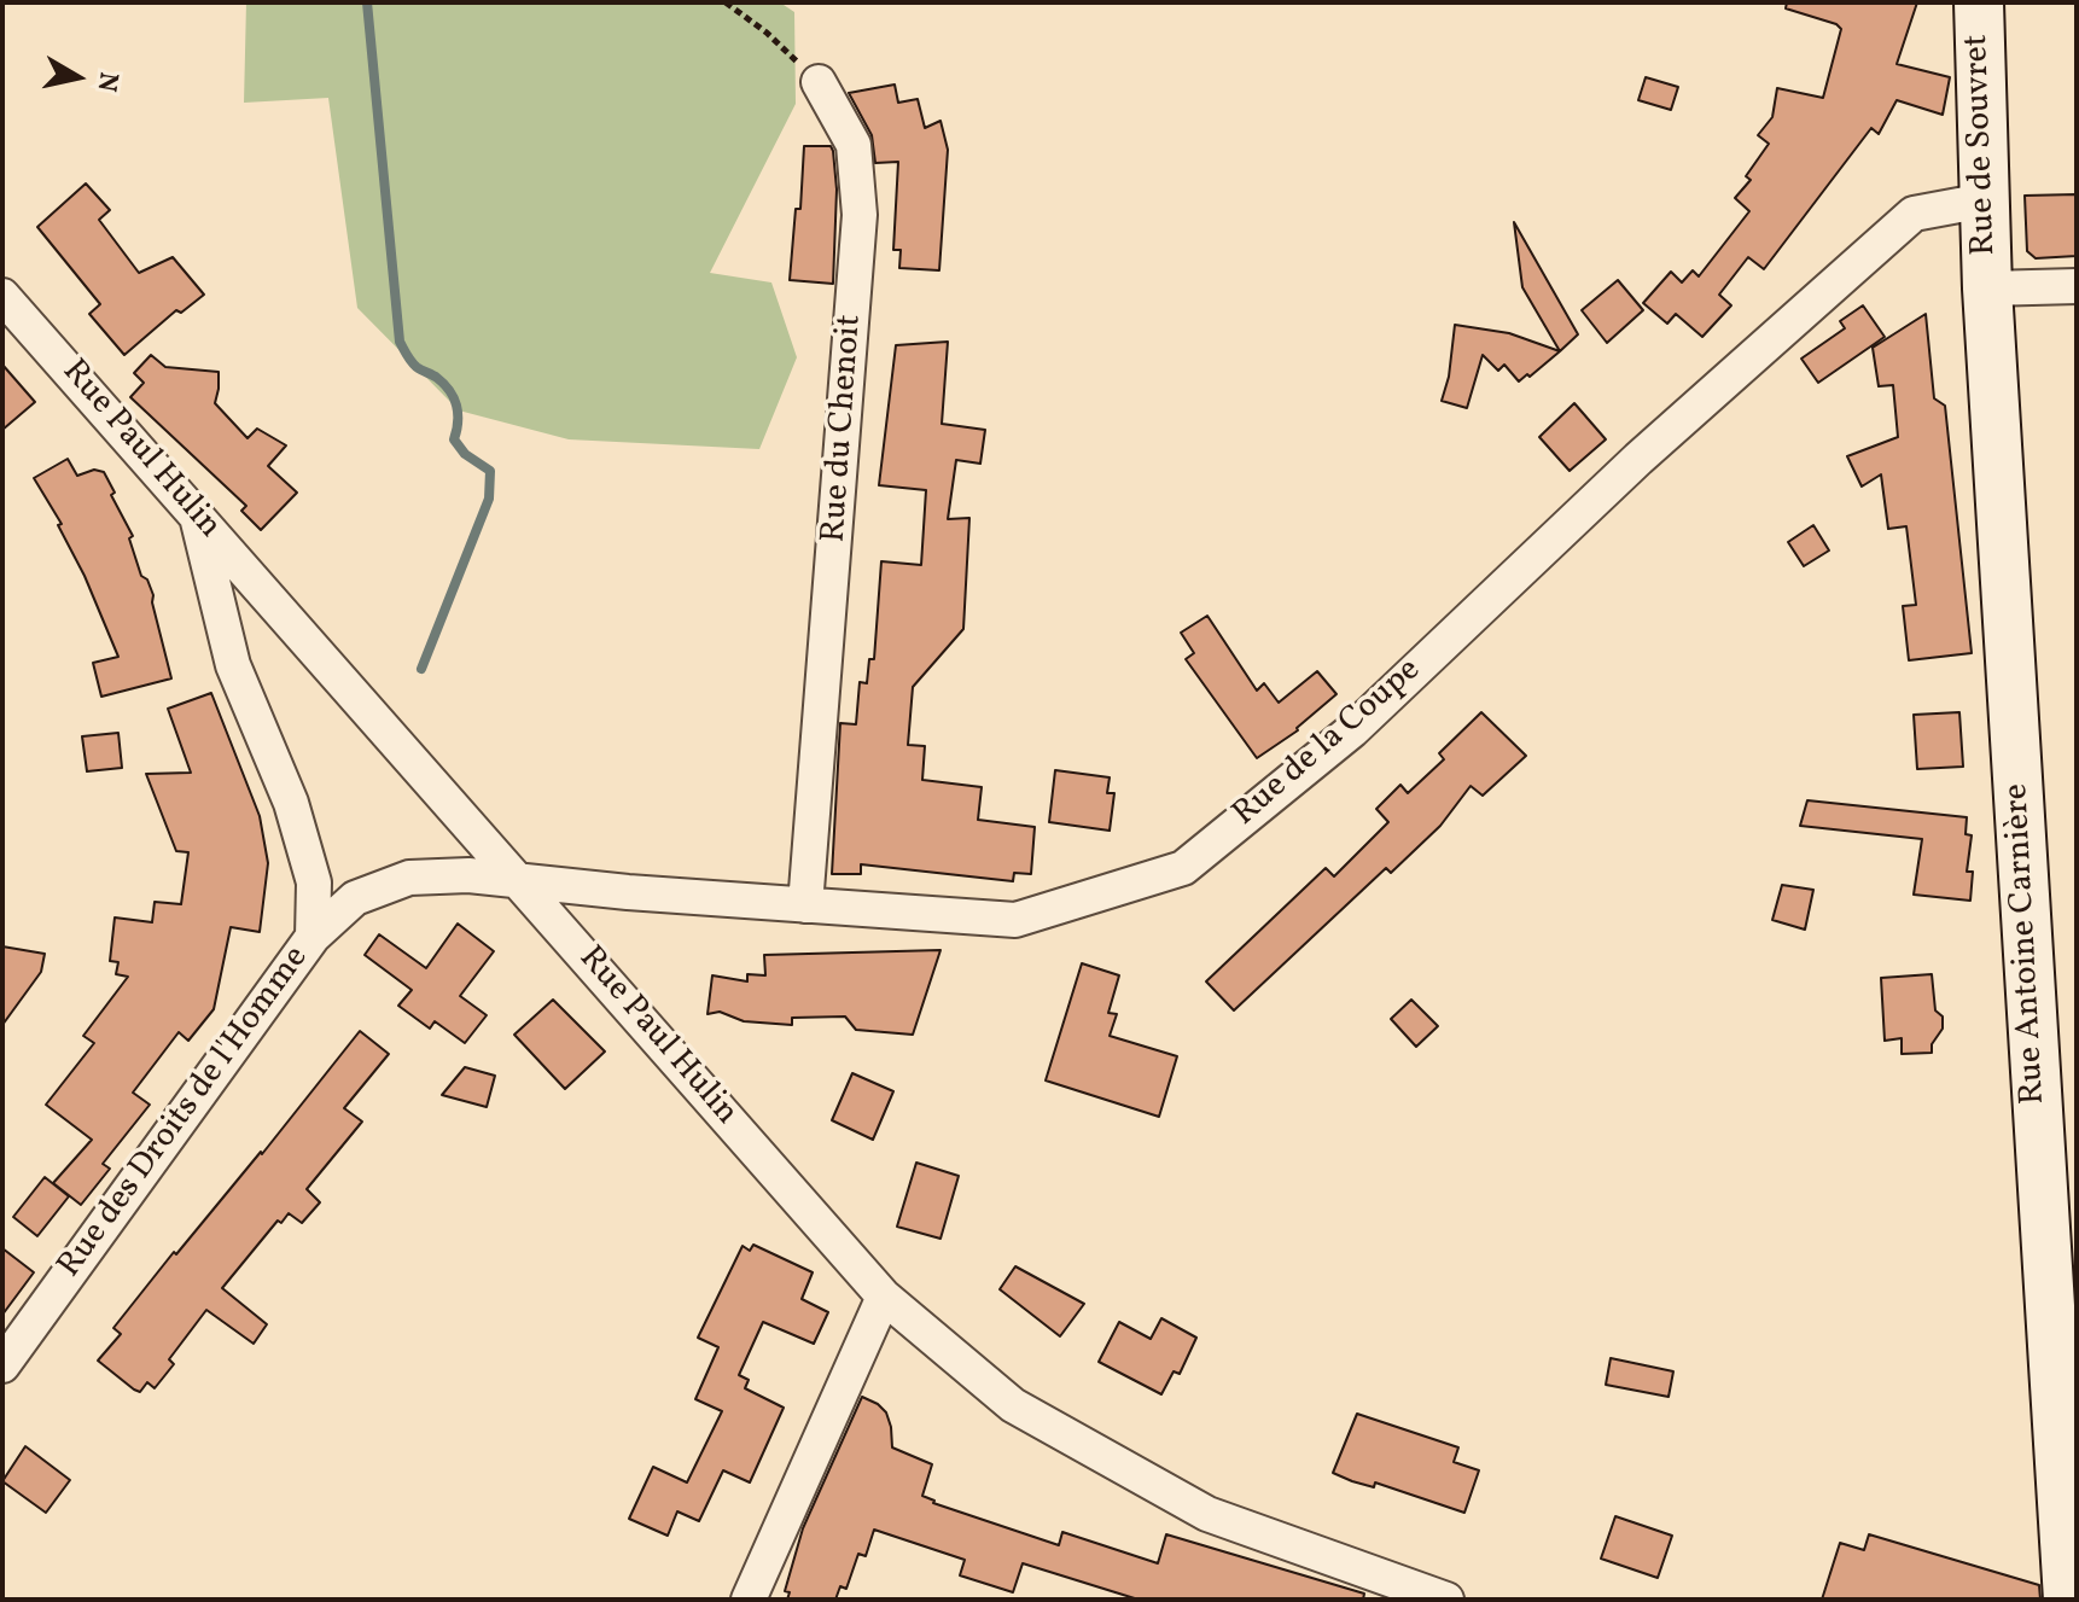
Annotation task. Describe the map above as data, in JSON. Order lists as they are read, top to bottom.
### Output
{
  "streets": {
    "main road": ["Rue de Souvret", "Rue Antoine Carnière"],
    "street": [
      "Rue du Chenoit",
      "Rue Paul Hulin",
      "Rue de la Coupe",
      "Rue des Droits de l'Homme"
    ]
  },
  "crossings": [
    ["Rue de Souvret", "Rue de la Coupe"],
    ["Rue de Souvret", "Rue Antoine Carnière"],
    ["Rue du Chenoit", "Rue de la Coupe"],
    ["Rue Paul Hulin", "Rue de la Coupe"],
    ["Rue Paul Hulin", "Rue des Droits de l'Homme"],
    ["Rue de la Coupe", "Rue des Droits de l'Homme"]
  ],
  "north": "right"
}
